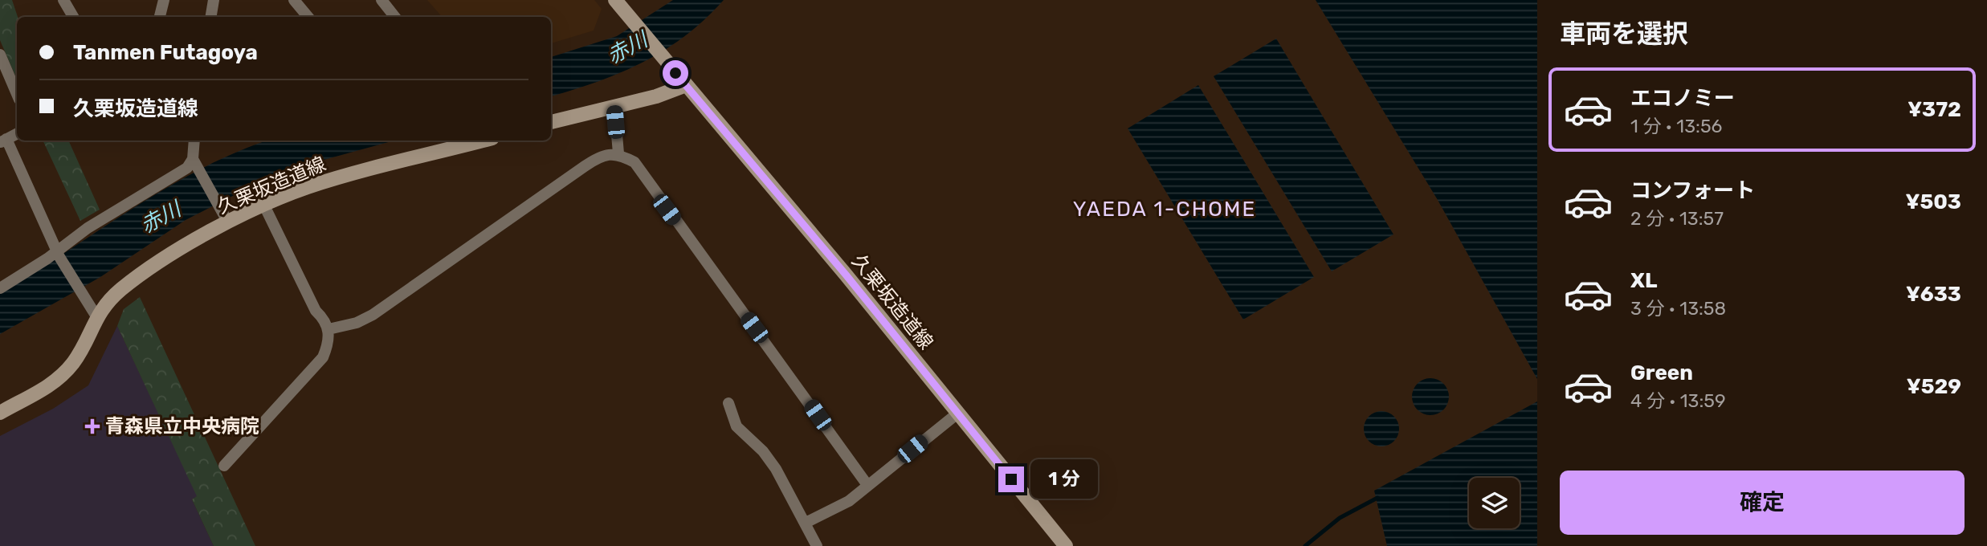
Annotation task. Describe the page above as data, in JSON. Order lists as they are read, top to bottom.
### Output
{
  "streets": {
    "main road": ["久栗坂造道線"]
  },
  "districts": ["YAEDA 1-CHOME"],
  "water": ["赤川"],
  "places": {
    "health": ["青森県立中央病院"]
  },
  "page": {
    "heading": "車両を選択",
    "banner": ["Tanmen Futagoya", "久栗坂造道線"],
    "list": [
      {
        "name": "エコノミー",
        "note": "1 分 · 13:56",
        "value": "¥372"
      },
      {
        "name": "コンフォート",
        "note": "2 分 · 13:57",
        "value": "¥503"
      },
      {
        "name": "XL",
        "note": "3 分 · 13:58",
        "value": "¥633"
      },
      {
        "name": "Green",
        "note": "4 分 · 13:59",
        "value": "¥529"
      }
    ],
    "bubble": "1 分",
    "buttons": "確定"
  }
}
